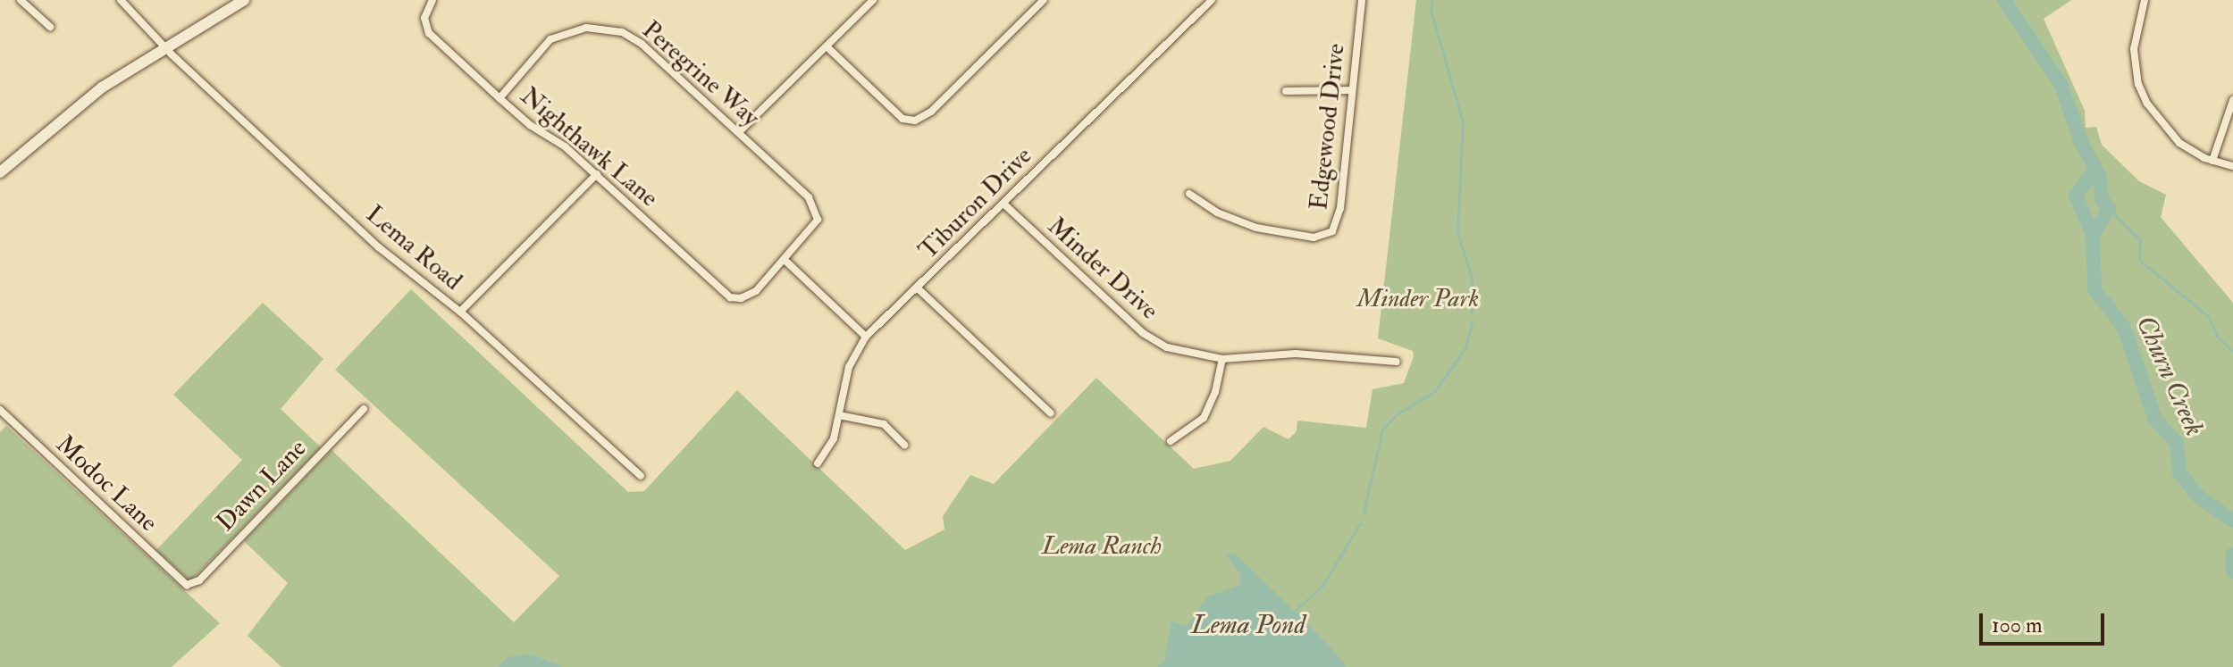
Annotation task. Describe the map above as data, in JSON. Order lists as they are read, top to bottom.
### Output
{
  "streets": {
    "street": [
      "Peregrine Way",
      "Edgewood Drive",
      "Nighthawk Lane",
      "Tiburon Drive",
      "Lema Road",
      "Minder Drive",
      "Modoc Lane",
      "Dawn Lane"
    ]
  },
  "crossings": [
    ["Peregrine Way", "Nighthawk Lane"],
    ["Tiburon Drive", "Minder Drive"],
    ["Modoc Lane", "Dawn Lane"]
  ],
  "water": ["Churn Creek", "Lema Pond"],
  "parks": ["Minder Park", "Lema Ranch"],
  "scale_bar": "100 m"
}
